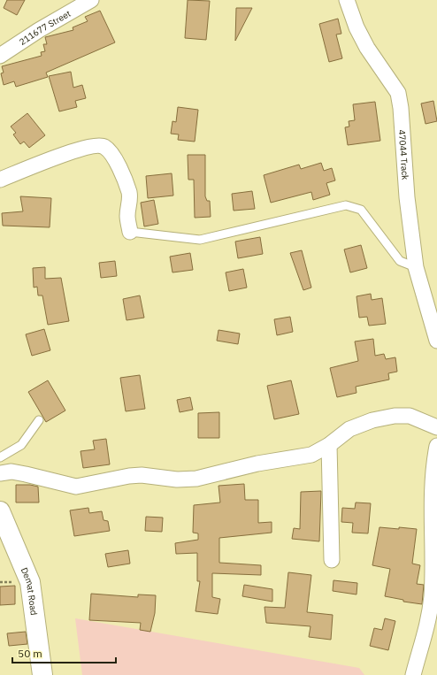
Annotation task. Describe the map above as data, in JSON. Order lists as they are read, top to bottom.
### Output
{
  "streets": {
    "street": ["211677 Street", "47044 Track", "Demat Road"]
  },
  "scale_bar": "50 m"
}
